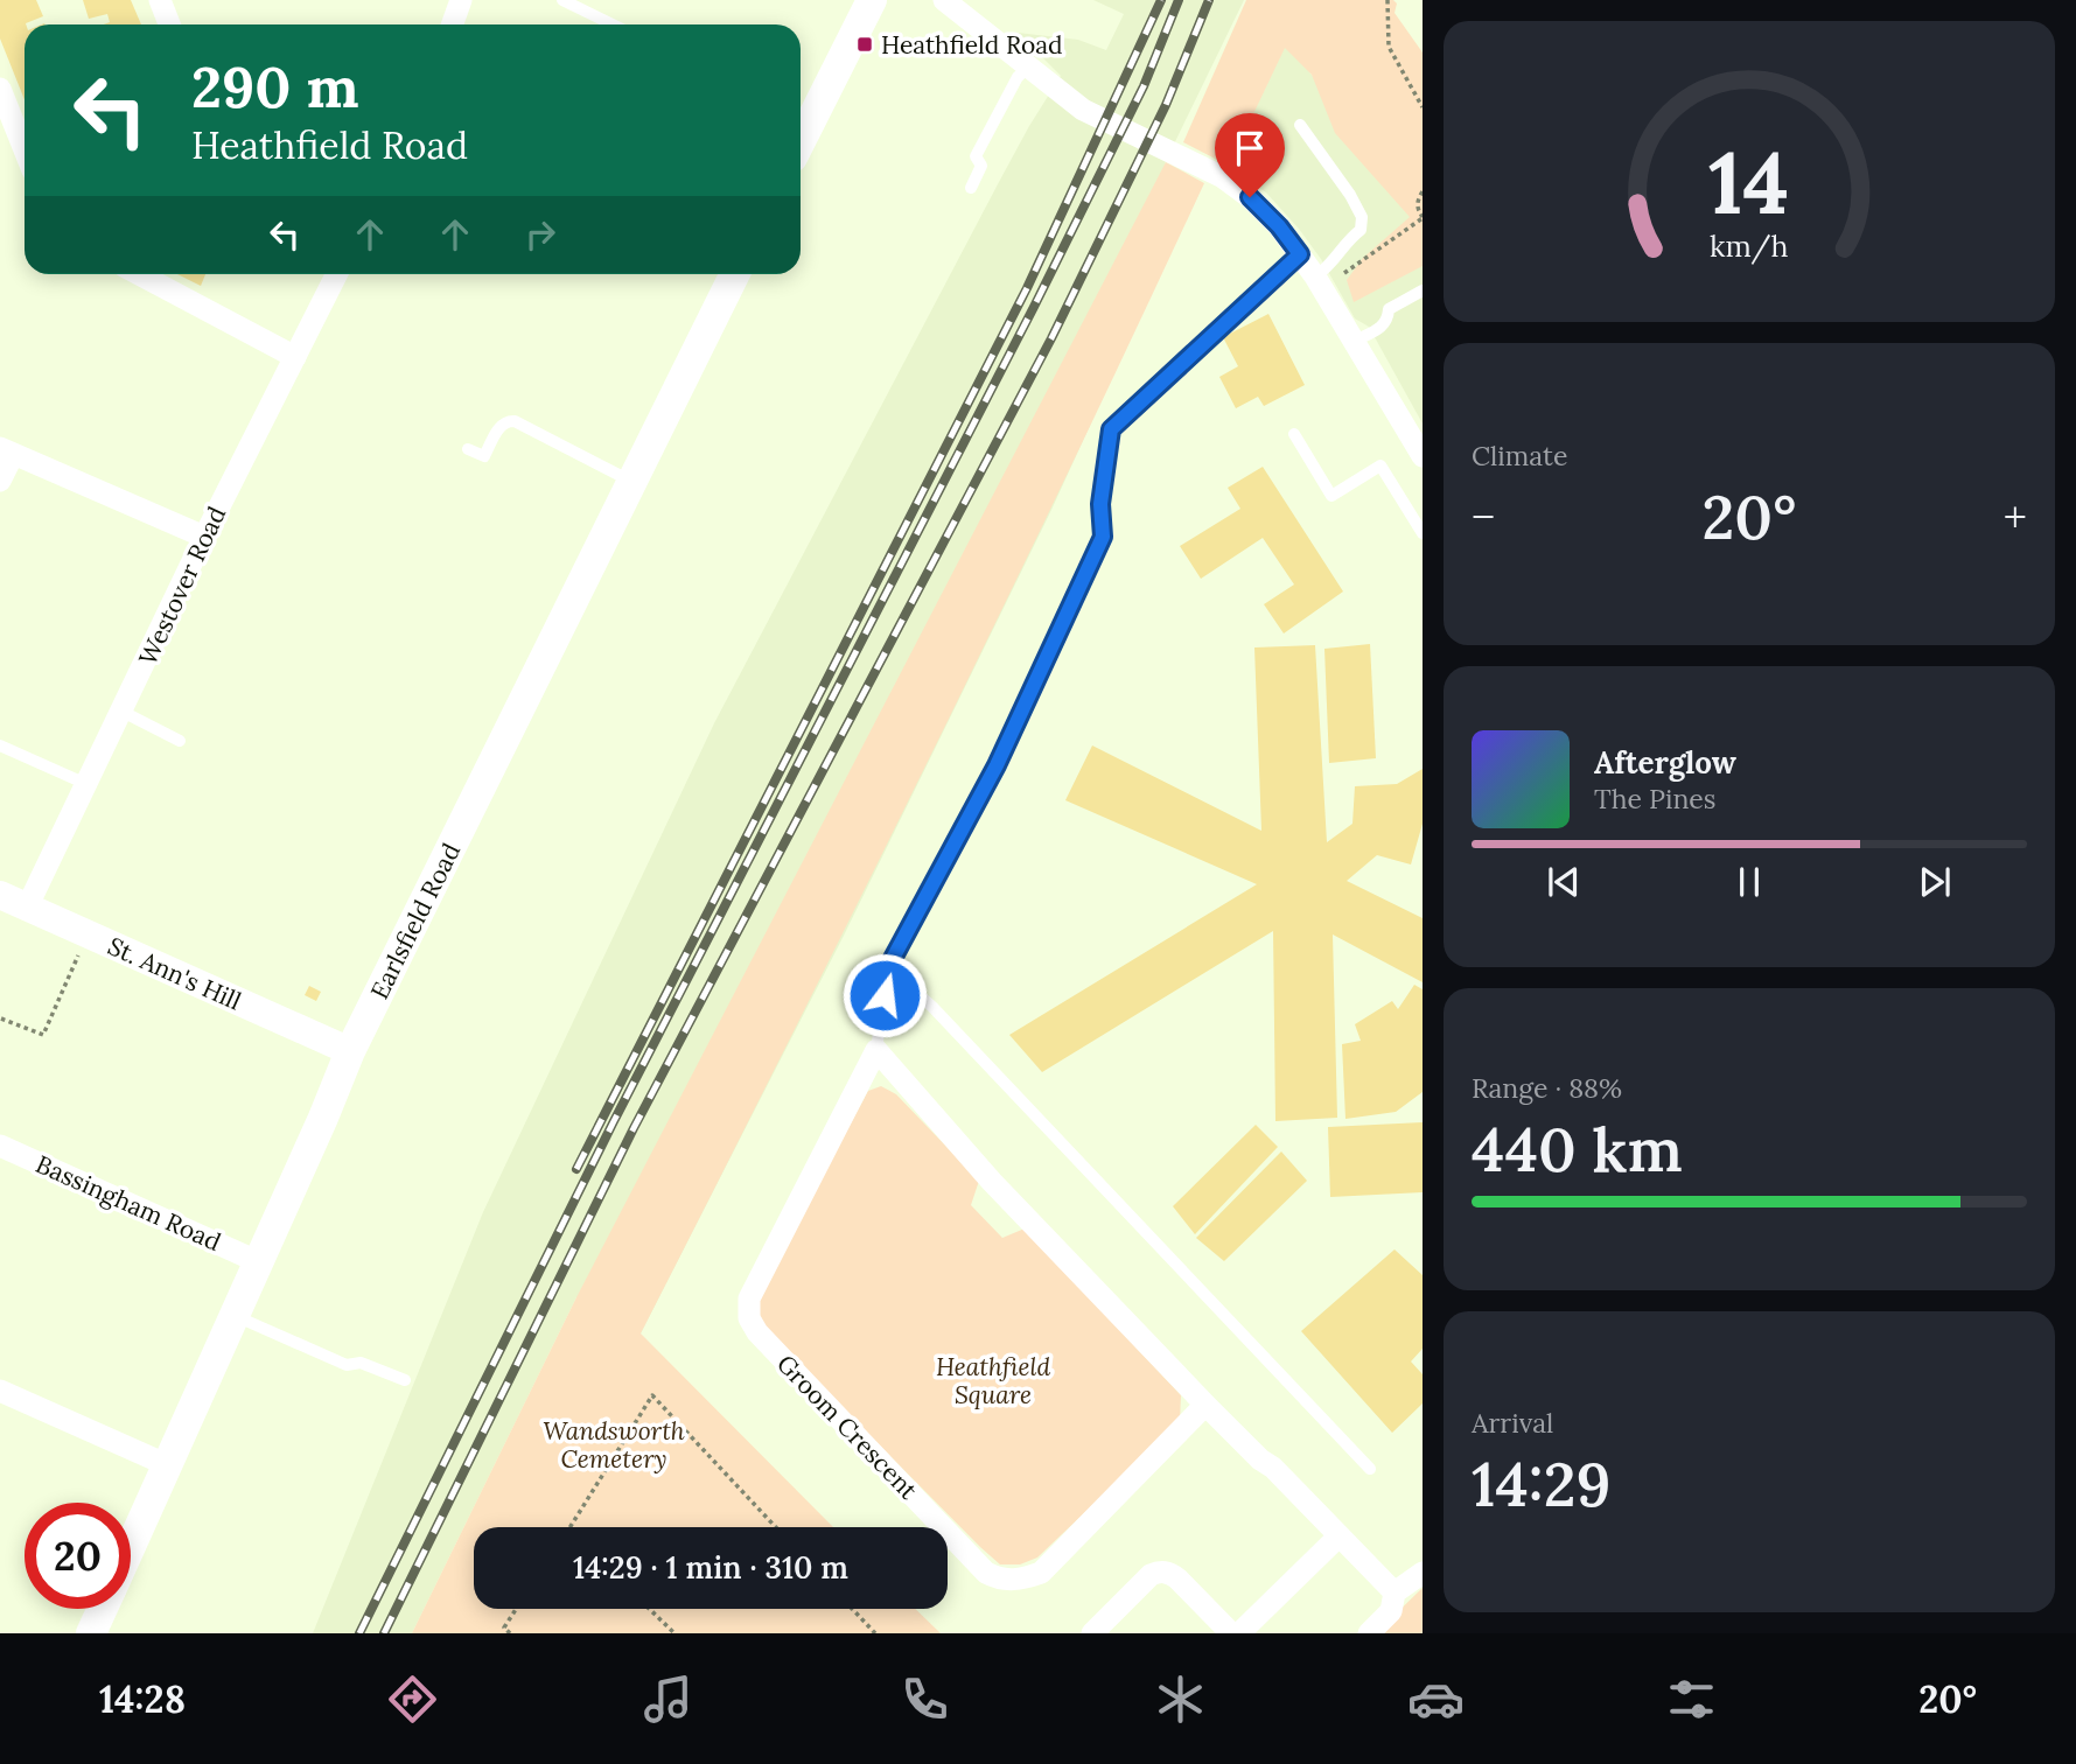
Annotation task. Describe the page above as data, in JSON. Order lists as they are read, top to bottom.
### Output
{
  "streets": {
    "main road": ["Earlsfield Road"],
    "street": [
      "Westover Road",
      "St. Ann's Hill",
      "Bassingham Road",
      "Groom Crescent"
    ]
  },
  "crossings": [
    ["Westover Road", "St. Ann's Hill"],
    ["Earlsfield Road", "St. Ann's Hill"],
    ["Earlsfield Road", "Bassingham Road"]
  ],
  "parks": ["Heathfield Square", "Wandsworth Cemetery"],
  "places": {
    "transit": ["Heathfield Road"]
  },
  "page": {
    "turn": ["290 m", "Heathfield Road"],
    "tile": [
      "Climate",
      ["Range · 88%", "440 km"],
      ["Arrival", "14:29"]
    ],
    "heat": ["−", "20°", "+"],
    "song": ["Afterglow", "The Pines"],
    "limit": "20",
    "trip": "14:29 · 1 min · 310 m",
    "tabs": ["14:28", "20°"],
    "gauge": ["14", "km/h"]
  }
}
